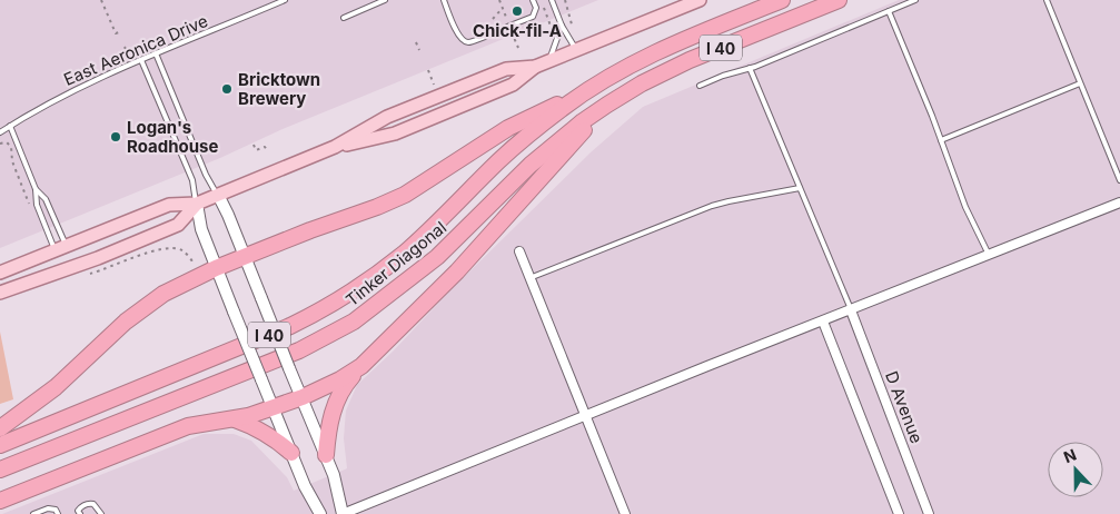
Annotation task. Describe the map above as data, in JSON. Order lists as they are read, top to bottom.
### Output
{
  "streets": {
    "highway": ["I 40", "Tinker Diagonal"],
    "street": ["D Avenue"],
    "lane": ["East Aeronica Drive"]
  },
  "places": ["Chick-fil-A", "Bricktown Brewery", "Logan's Roadhouse"],
  "north": "top"
}
